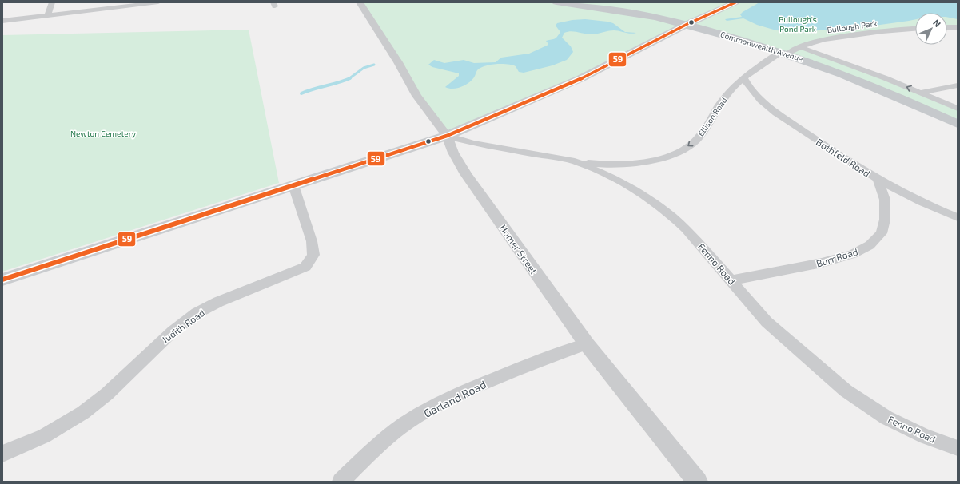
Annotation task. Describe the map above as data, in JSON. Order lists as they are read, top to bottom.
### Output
{
  "streets": {
    "main road": ["Commonwealth Avenue"],
    "street": [
      "Bullough Park",
      "Ellison Road",
      "Bothfeld Road",
      "Homer Street",
      "Burr Road",
      "Fenno Road",
      "Judith Road",
      "Garland Road"
    ]
  },
  "crossings": [
    ["Bullough Park", "Commonwealth Avenue"],
    ["Bullough Park", "Ellison Road"],
    ["Commonwealth Avenue", "Ellison Road"],
    ["Ellison Road", "Bothfeld Road"],
    ["Ellison Road", "Fenno Road"],
    ["Bothfeld Road", "Burr Road"],
    ["Homer Street", "Fenno Road"],
    ["Homer Street", "Garland Road"],
    ["Burr Road", "Fenno Road"]
  ],
  "one_way": ["Ellison Road"],
  "parks": ["Bullough's Pond Park", "Newton Cemetery"],
  "lines": ["transit line 59"],
  "north": "top right"
}
